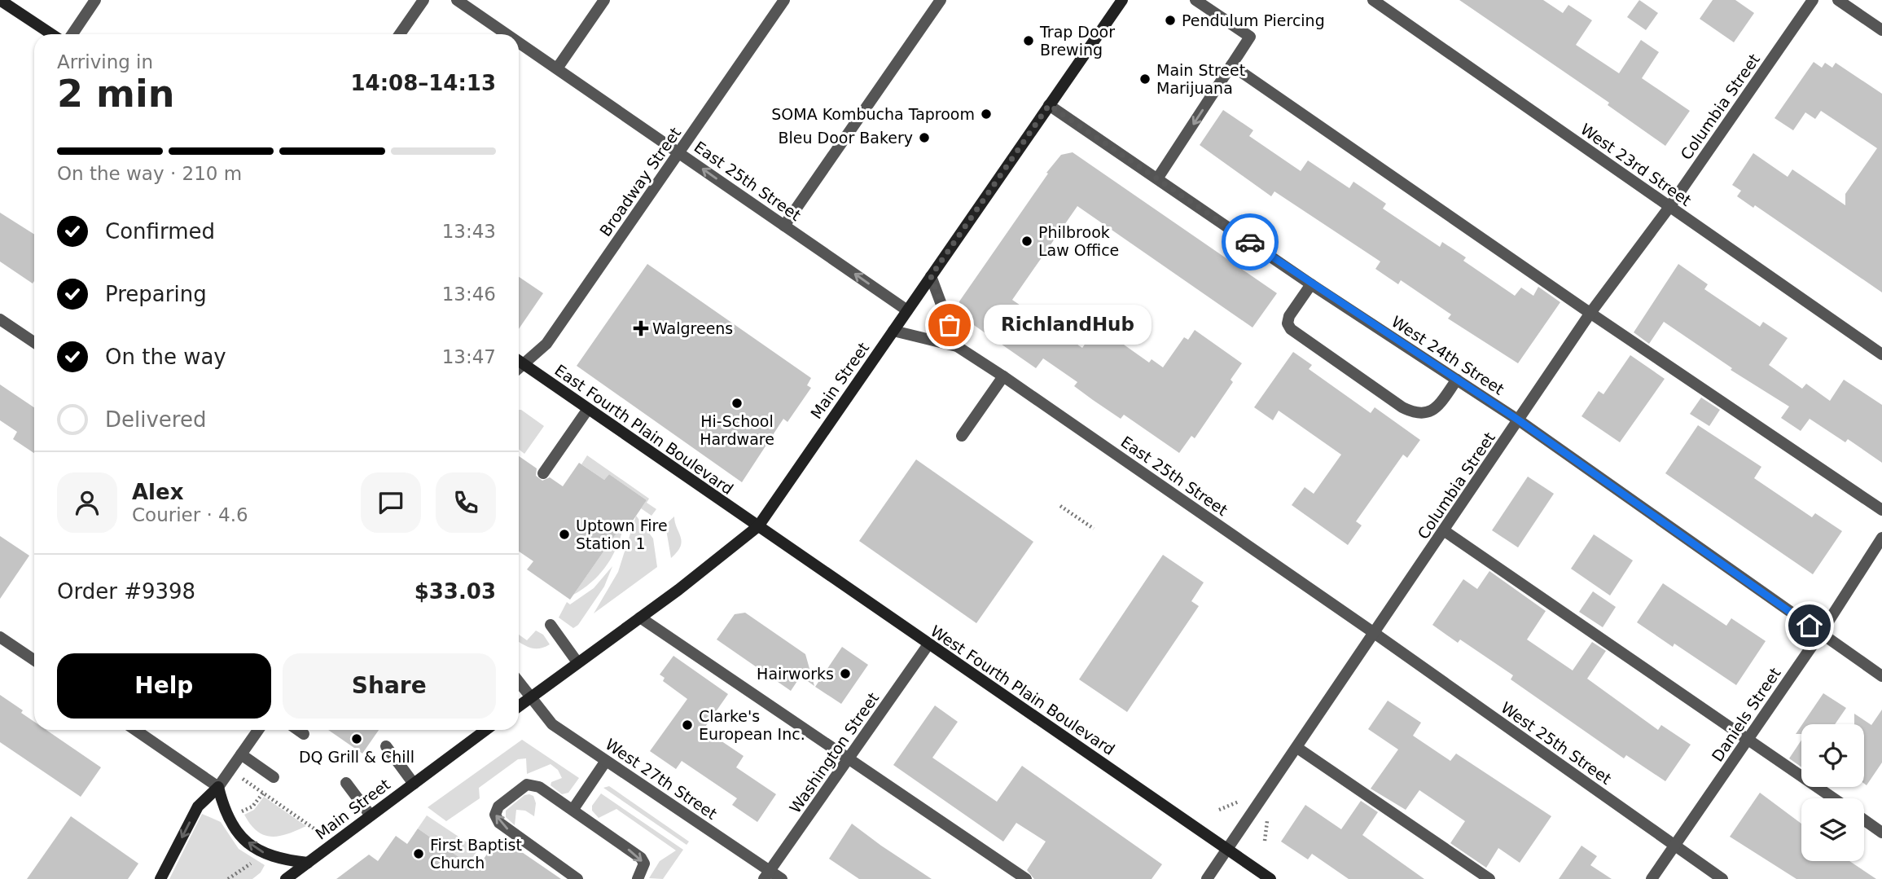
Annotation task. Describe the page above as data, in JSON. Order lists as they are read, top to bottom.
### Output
{
  "streets": {
    "main road": ["Main Street", "East Fourth Plain Boulevard", "West Fourth Plain Boulevard"],
    "street": [
      "Columbia Street",
      "West 23rd Street",
      "East 25th Street",
      "Broadway Street",
      "West 24th Street",
      "Daniels Street",
      "West 25th Street",
      "Washington Street",
      "West 27th Street"
    ]
  },
  "crossings": [
    ["Columbia Street", "West 23rd Street"],
    ["Columbia Street", "East 25th Street"],
    ["Columbia Street", "West 24th Street"],
    ["Columbia Street", "West Fourth Plain Boulevard"],
    ["Columbia Street", "West 25th Street"],
    ["East 25th Street", "Broadway Street"],
    ["East 25th Street", "Main Street"],
    ["East 25th Street", "West 25th Street"],
    ["Broadway Street", "East Fourth Plain Boulevard"],
    ["West 24th Street", "Main Street"],
    ["West 24th Street", "Daniels Street"],
    ["Main Street", "East Fourth Plain Boulevard"],
    ["Main Street", "West Fourth Plain Boulevard"],
    ["Main Street", "West 27th Street"],
    ["East Fourth Plain Boulevard", "West Fourth Plain Boulevard"],
    ["West Fourth Plain Boulevard", "Washington Street"],
    ["Daniels Street", "West 25th Street"],
    ["Washington Street", "West 27th Street"]
  ],
  "places": {
    "other": [
      "Pendulum Piercing",
      "Trap Door Brewing",
      "Main Street Marijuana",
      "SOMA Kombucha Taproom",
      "Bleu Door Bakery",
      "Philbrook Law Office",
      "RichlandHub",
      "Hi-School Hardware",
      "Uptown Fire Station 1",
      "Hairworks",
      "Clarke's European Inc.",
      "DQ Grill & Chill",
      "First Baptist Church"
    ],
    "health": ["Walgreens"]
  },
  "page": {
    "heading": ["2 min", "Arriving in", "14:08–14:13"],
    "panel": [
      "Alex",
      "Courier · 4.6",
      "Order #9398",
      "$33.03"
    ],
    "bar": "On the way · 210 m",
    "list": [
      ["Confirmed", "13:43"],
      ["Preparing", "13:46"],
      ["On the way", "13:47"],
      "Delivered"
    ],
    "bubble": "RichlandHub",
    "buttons": ["Help", "Share"]
  }
}
